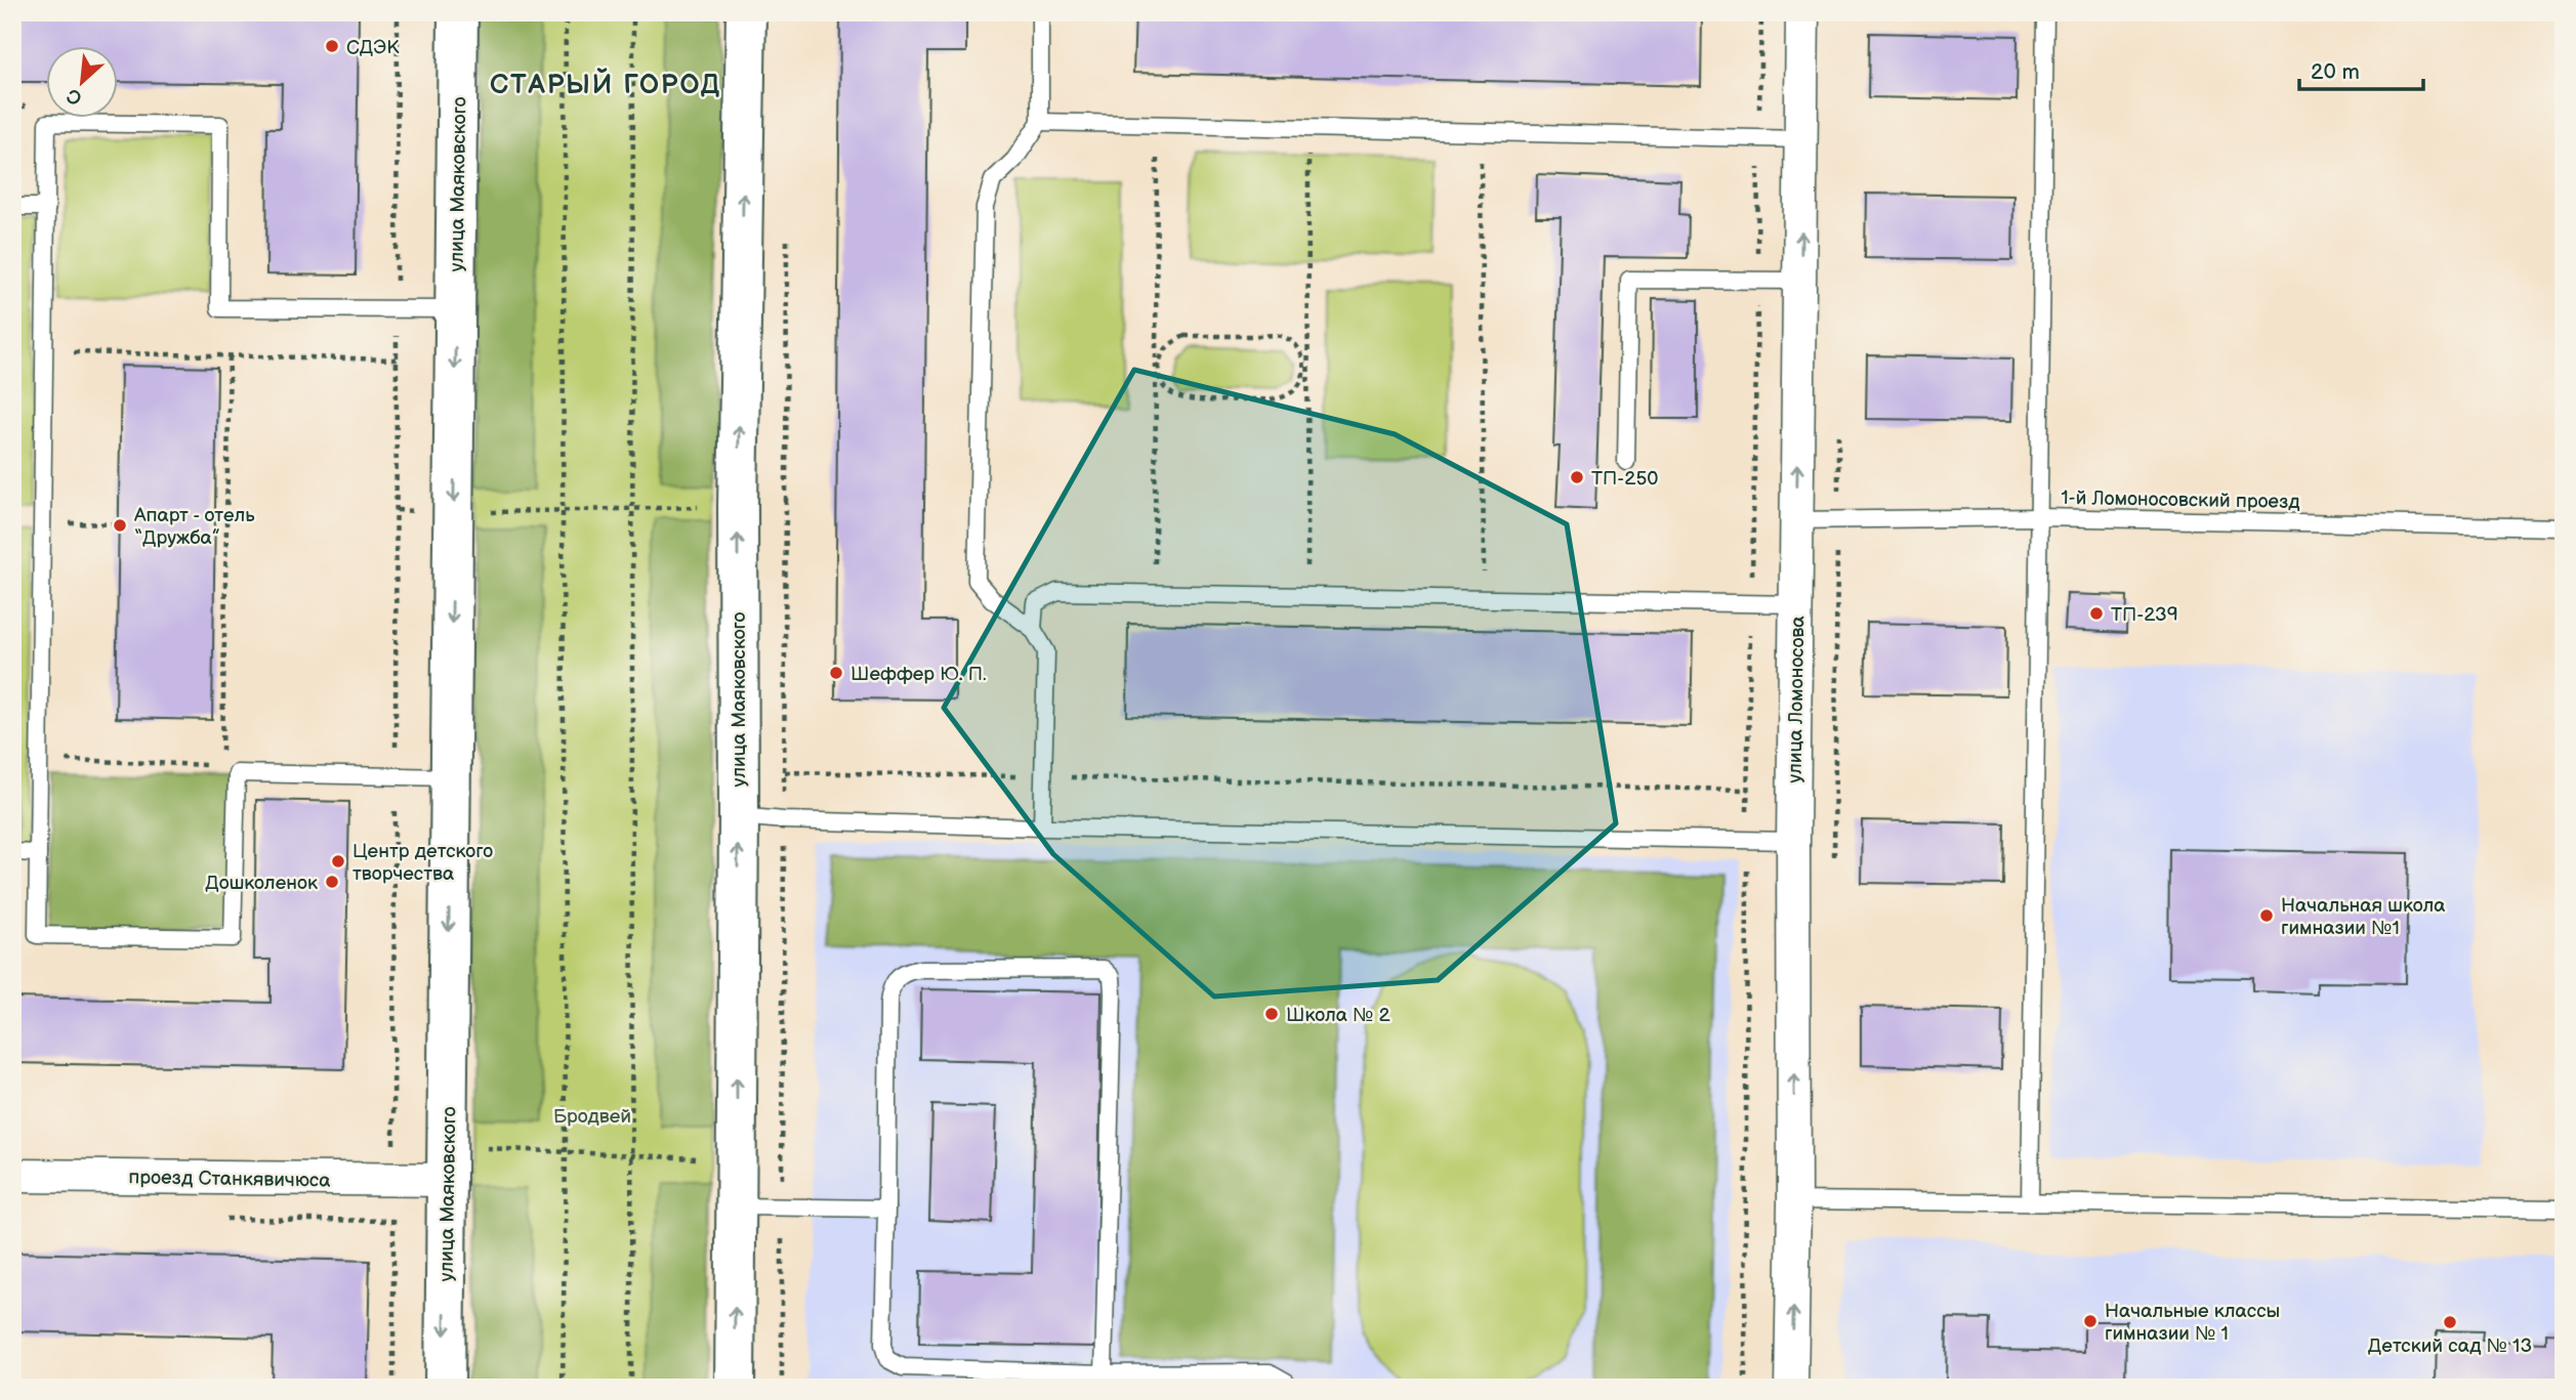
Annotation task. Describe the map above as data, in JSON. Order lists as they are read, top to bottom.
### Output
{
  "streets": {
    "street": ["улица Маяковского", "улица Ломоносова", "проезд Станкявичюса"],
    "lane": ["1-й Ломоносовский проезд"]
  },
  "crossings": [
    ["улица Маяковского", "проезд Станкявичюса"],
    ["1-й Ломоносовский проезд", "улица Ломоносова"]
  ],
  "one_way": ["улица Ломоносова"],
  "districts": ["СТАРЫЙ ГОРОД"],
  "parks": ["Бродвей"],
  "places": [
    "СДЭК",
    "ТП-250",
    "Апарт - отель “Дружба”",
    "ТП-239",
    "Шеффер Ю. П.",
    "Центр детского творчества",
    "Дошколенок",
    "Начальная школа гимназии №1",
    "Школа № 2",
    "Начальные классы гимназии № 1",
    "Детский сад № 13"
  ],
  "scale_bar": "20 m",
  "north": "bottom left"
}
